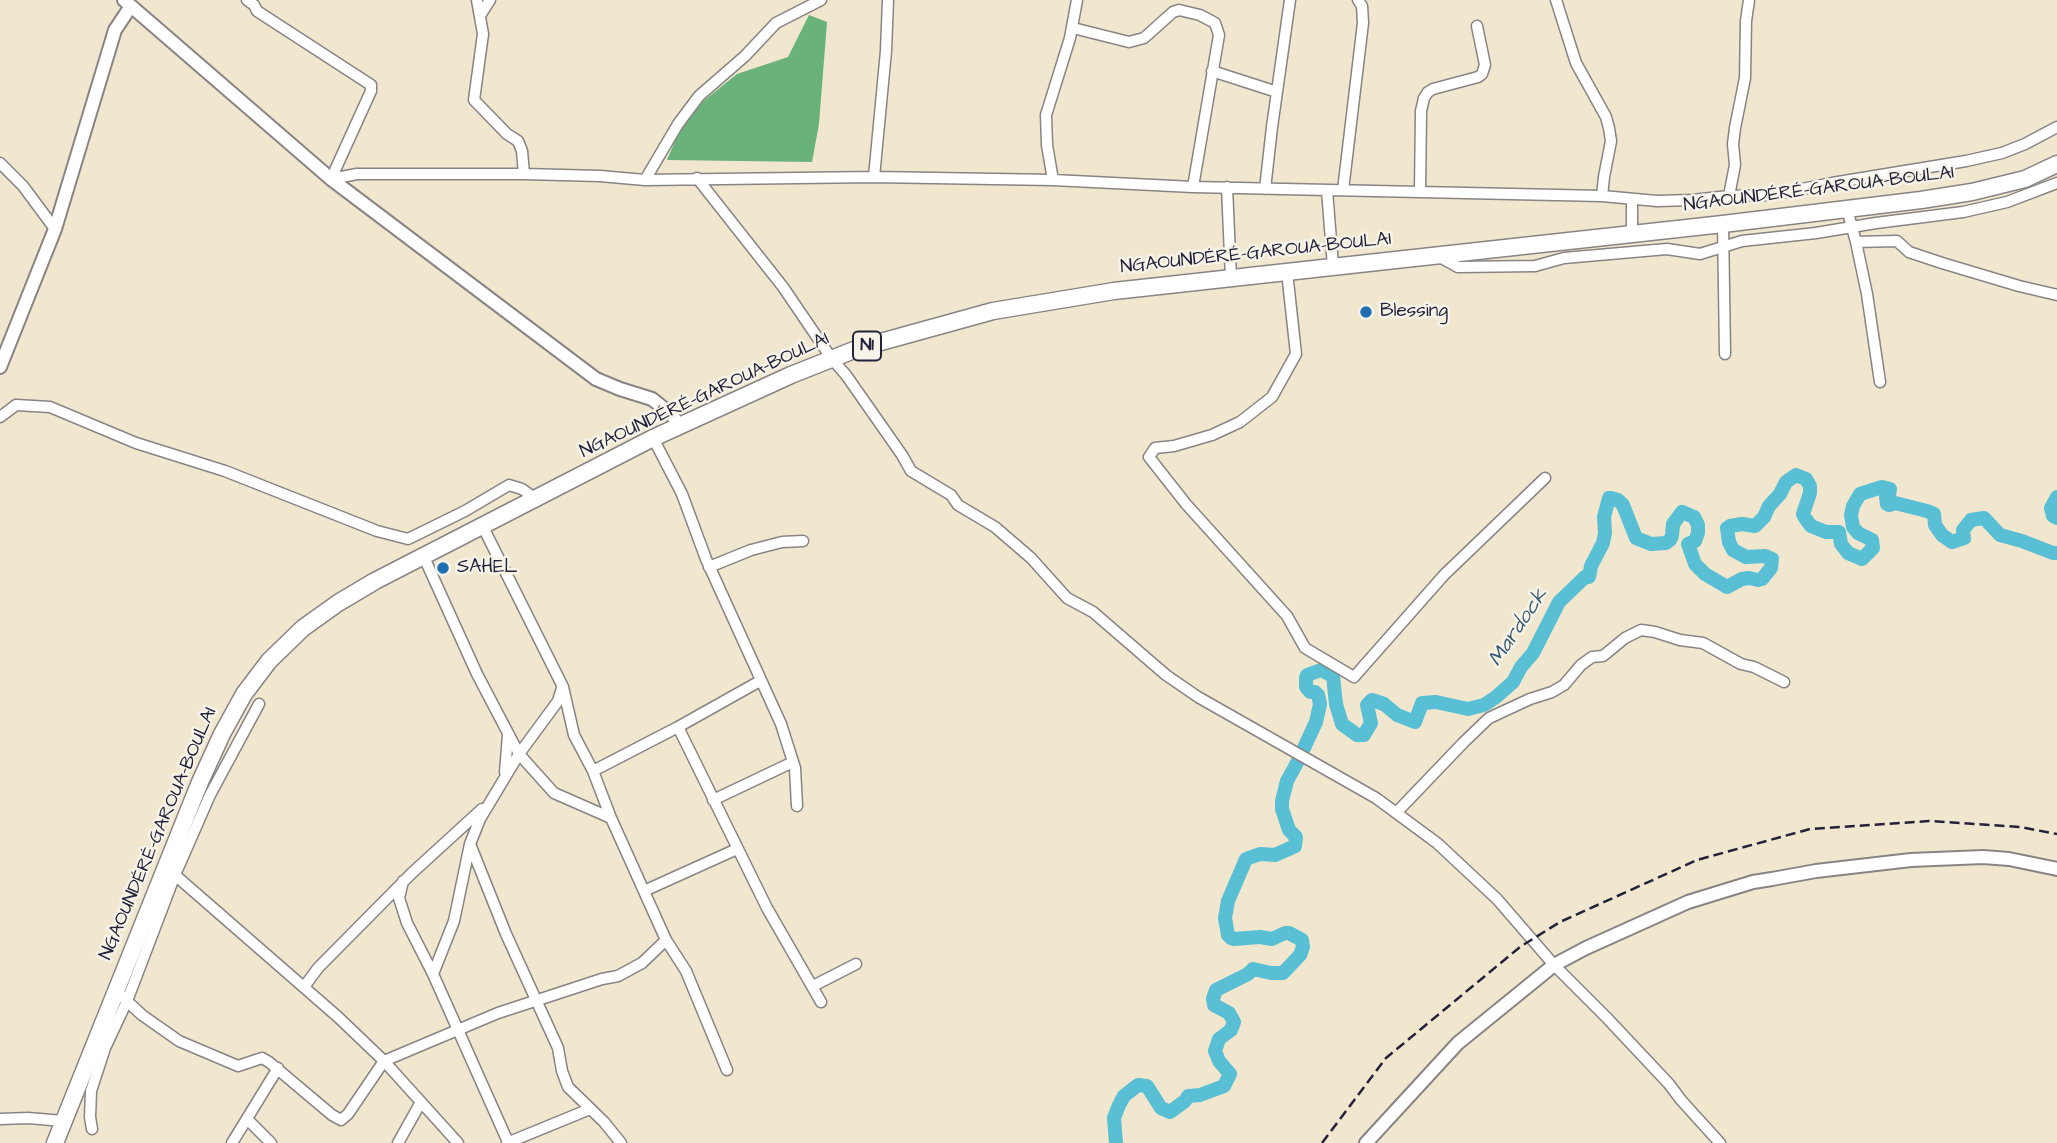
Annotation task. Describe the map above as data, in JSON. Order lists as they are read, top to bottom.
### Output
{
  "streets": {
    "highway": ["NGAOUNDÉRÉ-GAROUA-BOULAI", "N1"]
  },
  "water": ["Mardock"],
  "places": ["Blessing", "SAHEL"]
}
